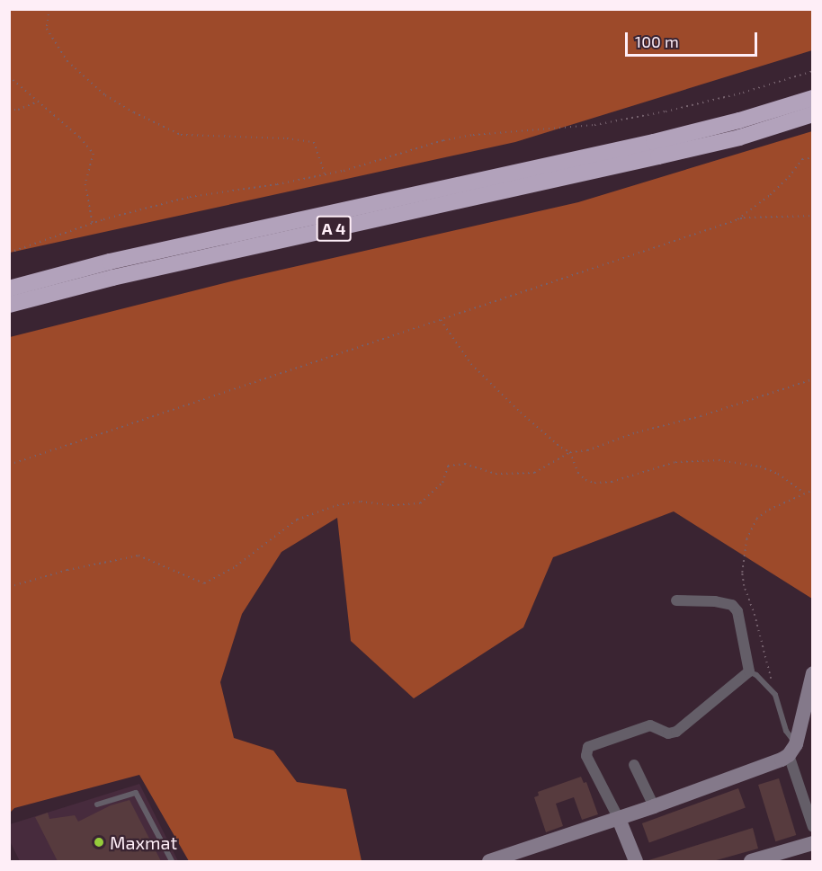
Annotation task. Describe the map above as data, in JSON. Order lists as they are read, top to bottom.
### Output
{
  "streets": {
    "highway": ["A 4"]
  },
  "places": ["Maxmat"],
  "scale_bar": "100 m"
}
